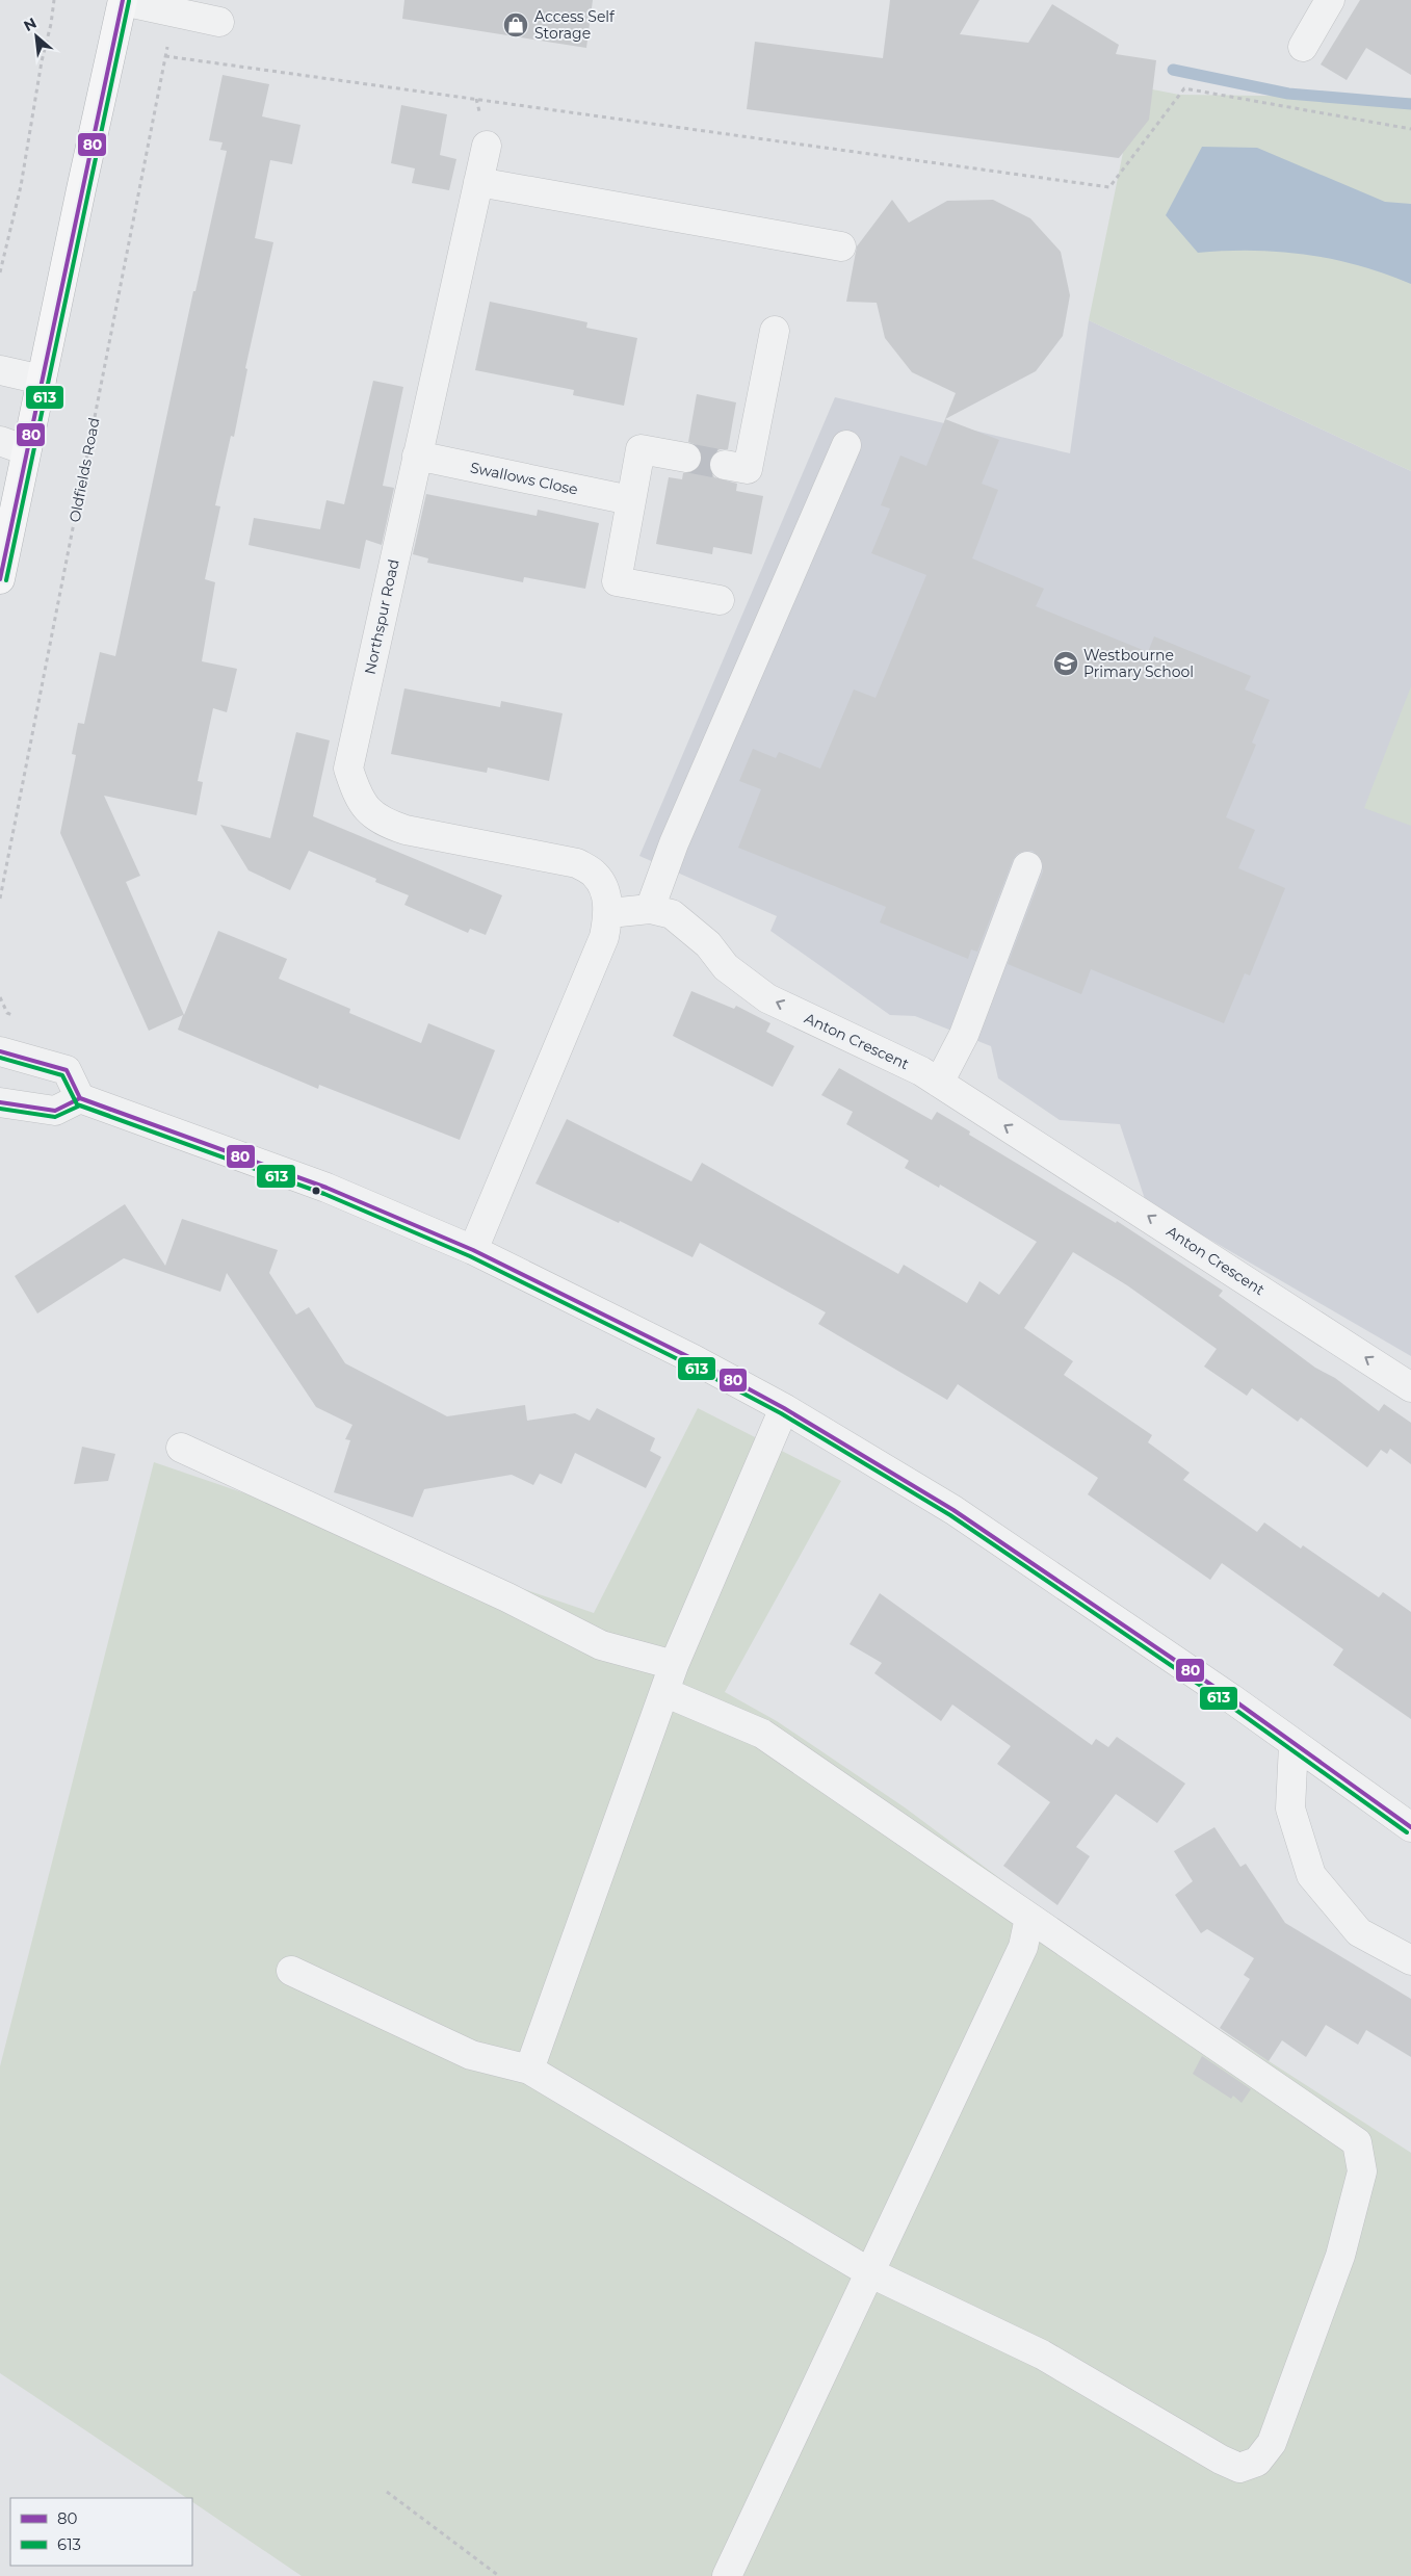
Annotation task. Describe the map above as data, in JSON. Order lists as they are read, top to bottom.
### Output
{
  "streets": {
    "street": ["Swallows Close", "Northspur Road", "Anton Crescent"],
    "path": ["Oldfields Road"]
  },
  "crossings": [
    ["Swallows Close", "Northspur Road"],
    ["Northspur Road", "Anton Crescent"]
  ],
  "one_way": ["Anton Crescent"],
  "places": {
    "shop": ["Access Self Storage"],
    "school or university": ["Westbourne Primary School"]
  },
  "lines": ["transit line 80", "transit line 613"],
  "legend": ["80", "613"],
  "north": "top left"
}
